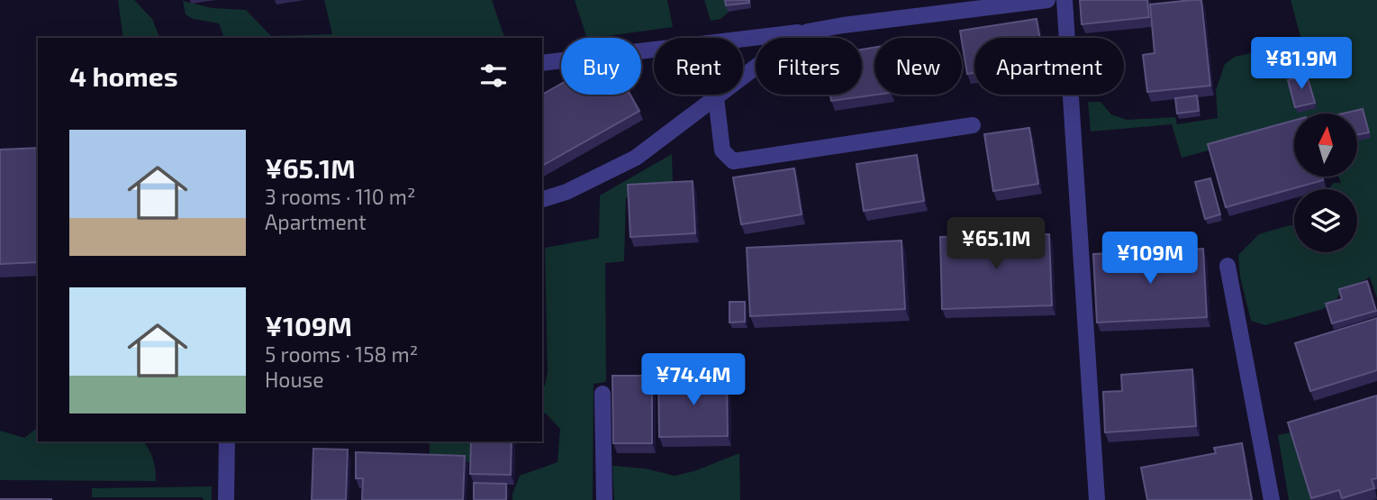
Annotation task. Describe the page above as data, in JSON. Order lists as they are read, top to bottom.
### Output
{
  "north": "top",
  "page": {
    "price": [
      "¥81.9M",
      "¥65.1M",
      "¥109M",
      "¥74.4M"
    ],
    "chip": [
      "Buy",
      "Rent",
      "Filters",
      "New",
      "Apartment"
    ],
    "heading": "4 homes",
    "list": [
      {
        "name": "¥65.1M",
        "note": "3 rooms · 110 m² · Apartment"
      },
      {
        "name": "¥109M",
        "note": "5 rooms · 158 m² · House"
      }
    ]
  }
}
